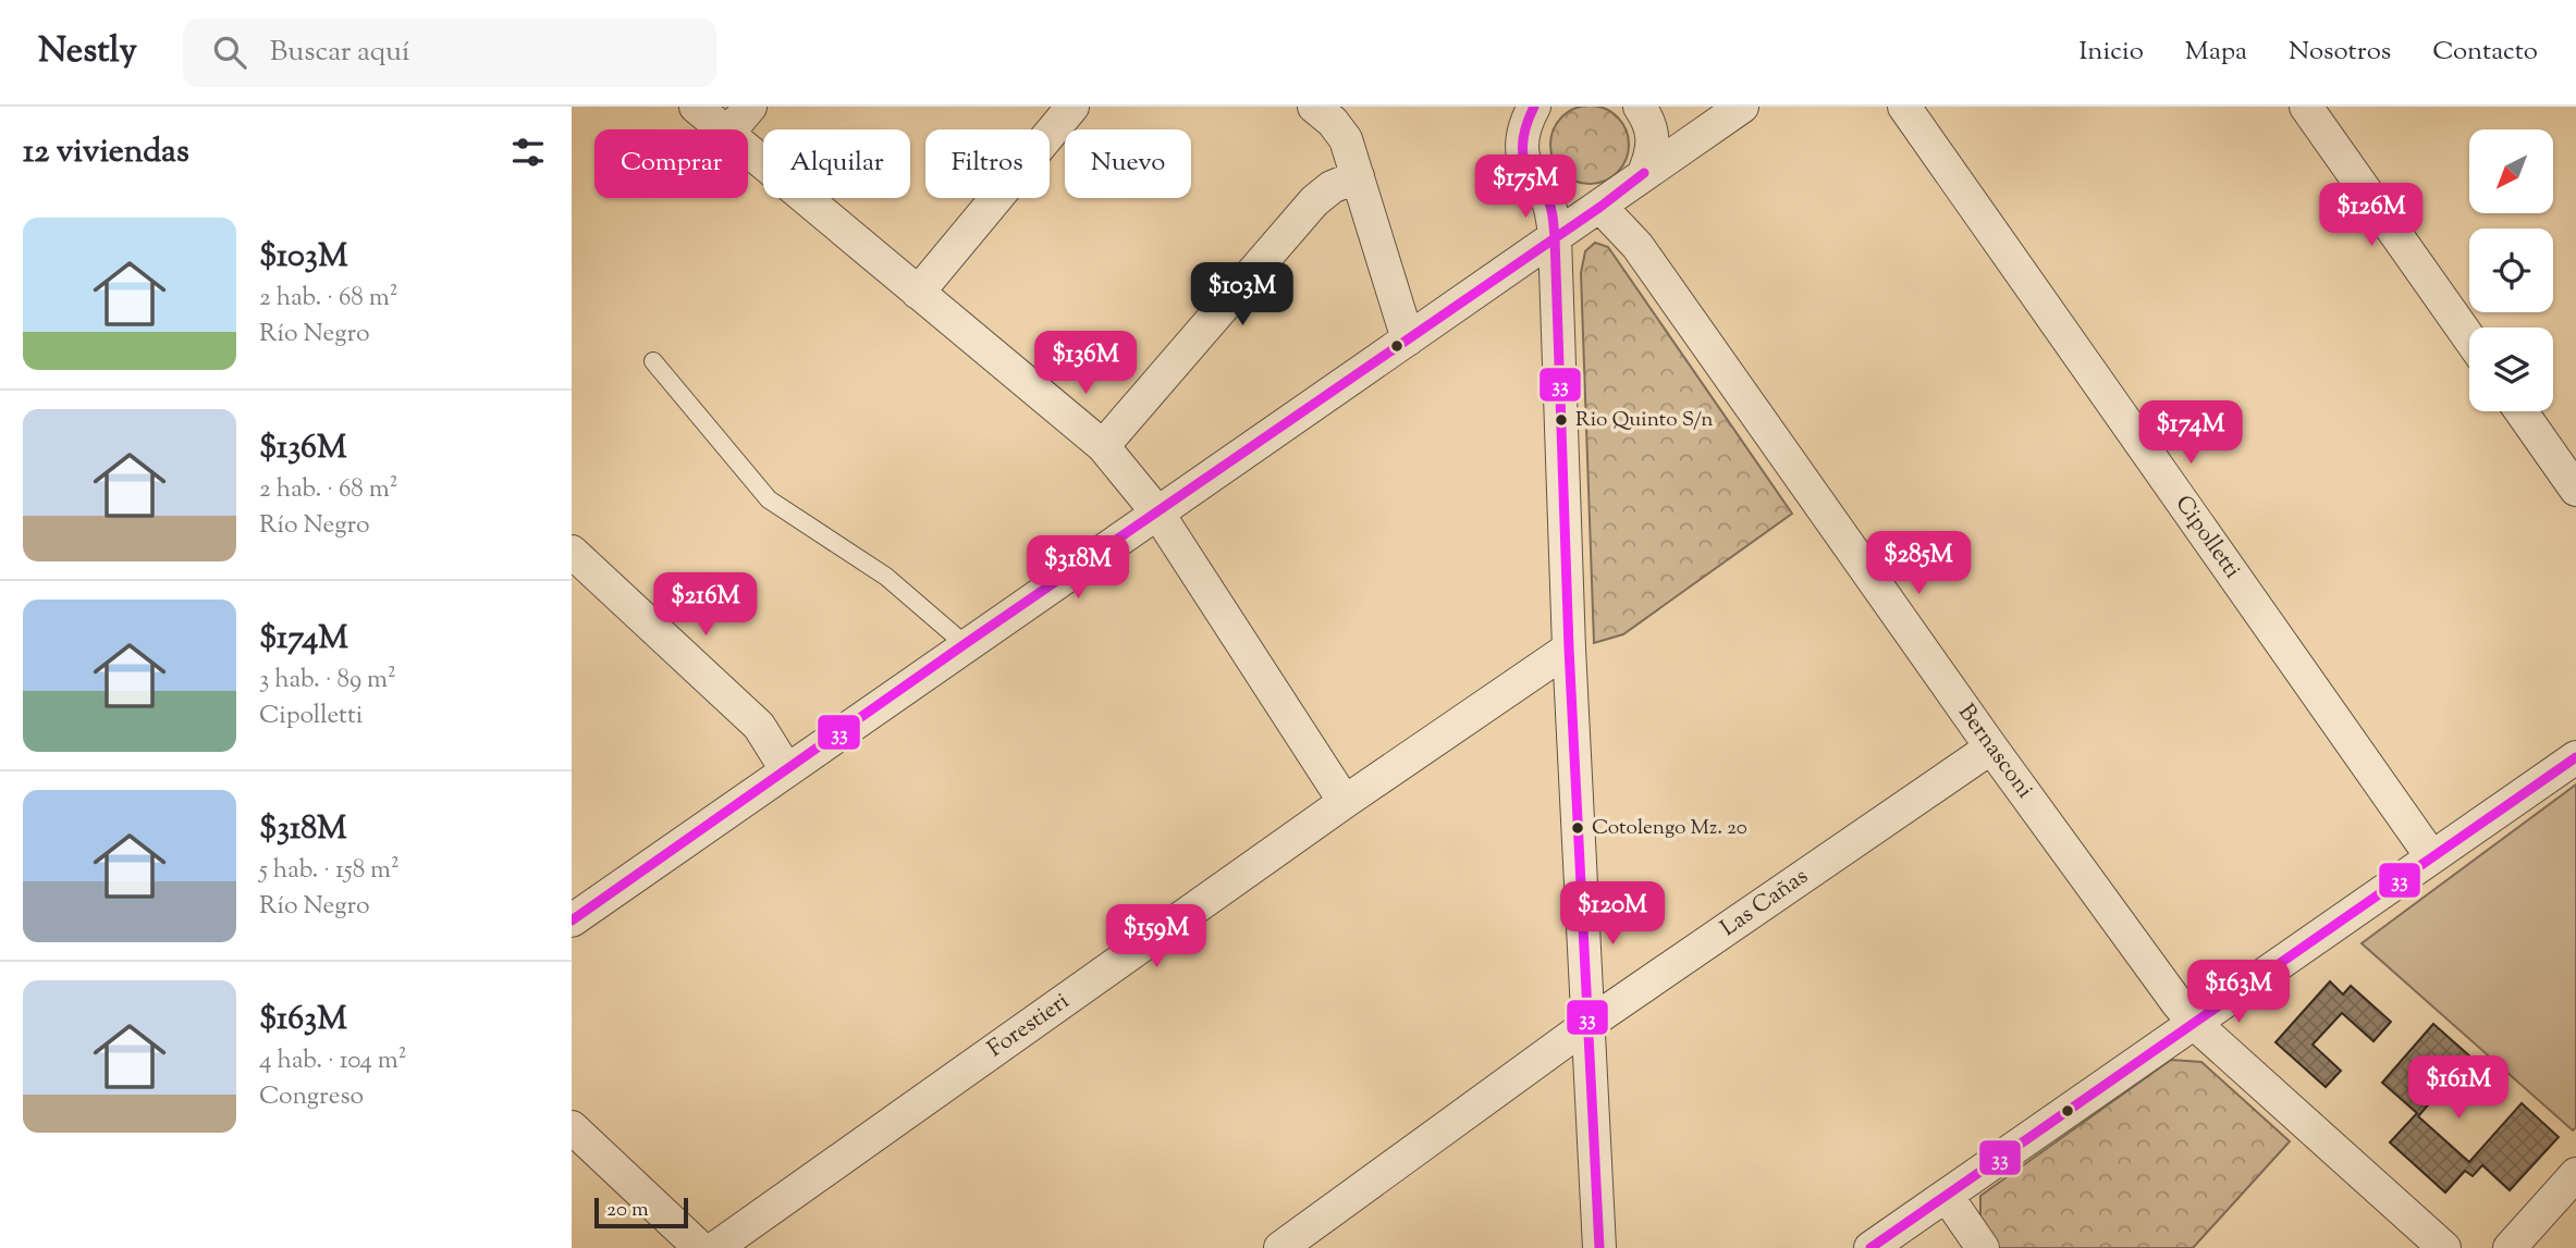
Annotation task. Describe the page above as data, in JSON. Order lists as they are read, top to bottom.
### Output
{
  "streets": {
    "street": [
      "Cipolletti",
      "Bernasconi",
      "Las Cañas",
      "Forestieri"
    ]
  },
  "crossings": [
    ["Bernasconi", "Las Cañas"]
  ],
  "places": ["Rio Quinto S/n", "Cotolengo Mz. 20"],
  "lines": ["transit line 33"],
  "scale_bar": "20 m",
  "north": "bottom left",
  "page": {
    "header": "Nestly",
    "search": "Buscar aquí",
    "nav": [
      "Inicio",
      "Mapa",
      "Nosotros",
      "Contacto"
    ],
    "heading": "12 viviendas",
    "chip": [
      "Comprar",
      "Alquilar",
      "Filtros",
      "Nuevo"
    ],
    "price": [
      "$175M",
      "$126M",
      "$103M",
      "$136M",
      "$174M",
      "$285M",
      "$318M",
      "$216M",
      "$120M",
      "$159M",
      "$163M",
      "$161M"
    ],
    "list": [
      {
        "name": "$103M",
        "note": "2 hab. · 68 m² · Río Negro"
      },
      {
        "name": "$136M",
        "note": "2 hab. · 68 m² · Río Negro"
      },
      {
        "name": "$174M",
        "note": "3 hab. · 89 m² · Cipolletti"
      },
      {
        "name": "$318M",
        "note": "5 hab. · 158 m² · Río Negro"
      },
      {
        "name": "$163M",
        "note": "4 hab. · 104 m² · Congreso"
      }
    ],
    "scale": "20 m"
  }
}
